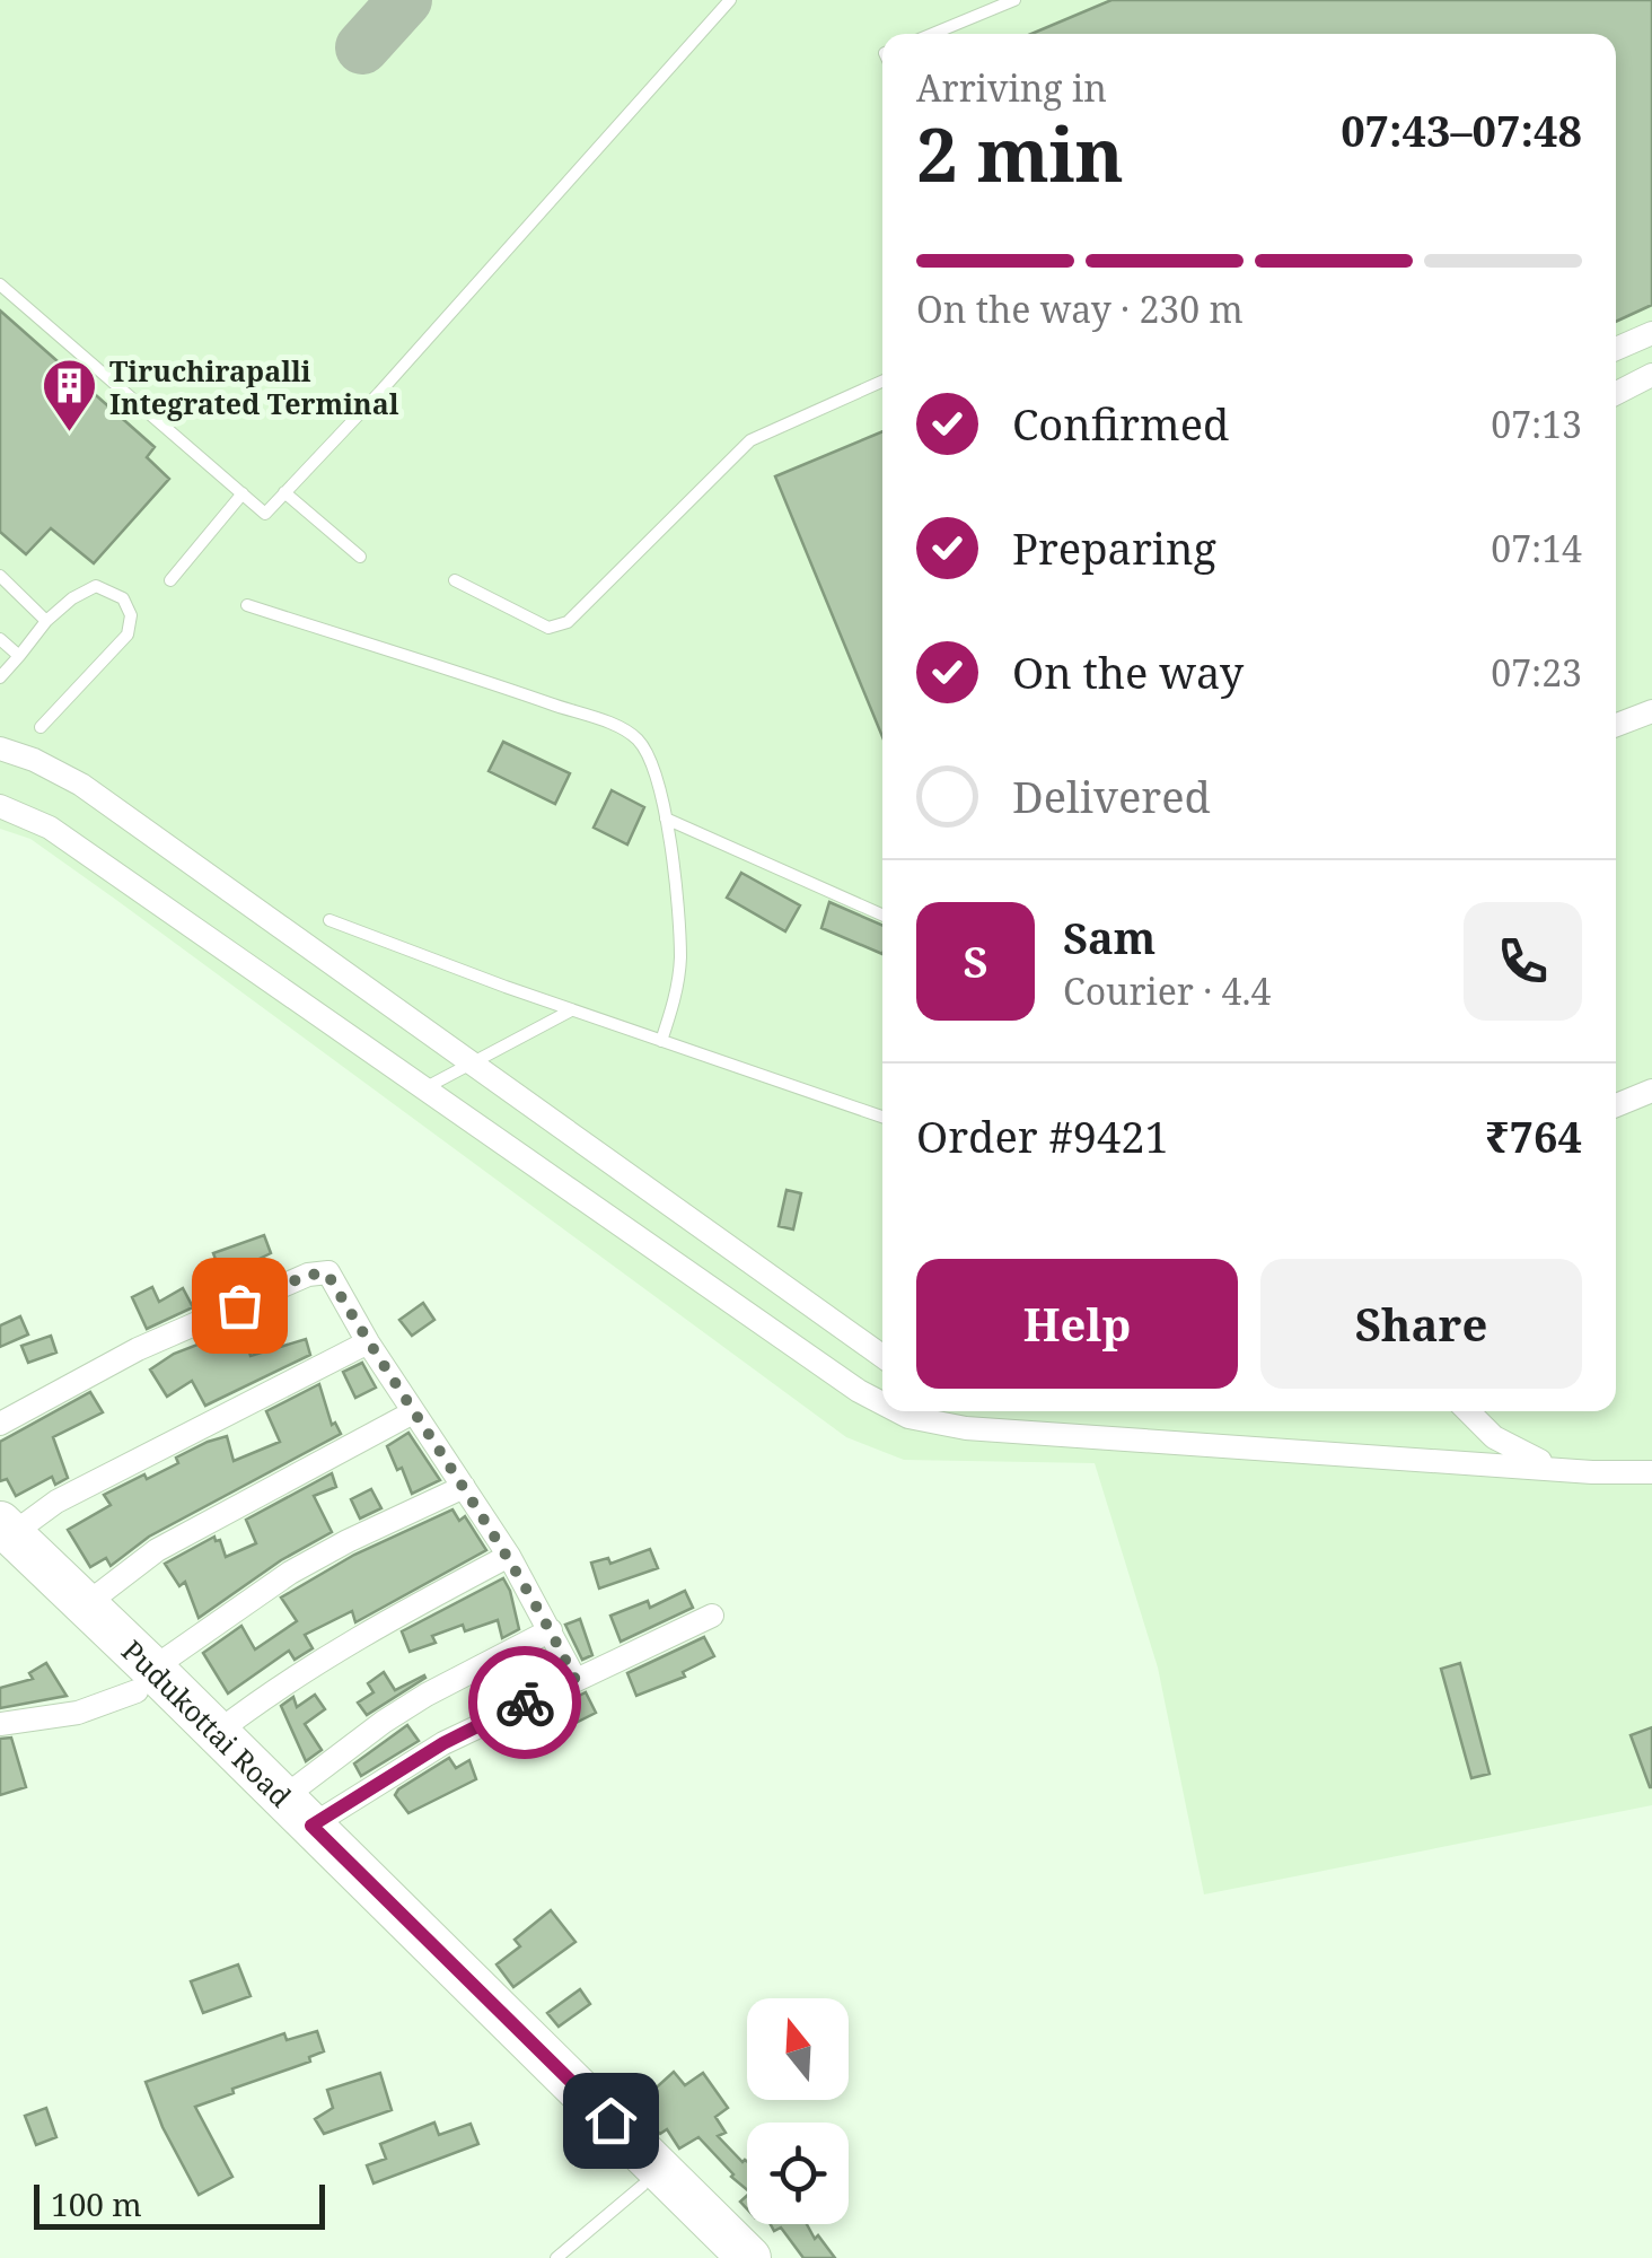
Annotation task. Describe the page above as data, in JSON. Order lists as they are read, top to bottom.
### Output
{
  "streets": {
    "highway": ["Pudukottai Road"]
  },
  "places": {
    "building": ["Tiruchirapalli Integrated Terminal"]
  },
  "scale_bar": "100 m",
  "north": "top",
  "page": {
    "heading": ["2 min", "Arriving in", "07:43–07:48"],
    "panel": [
      "Sam",
      "Courier · 4.4",
      "Order #9421",
      "₹764"
    ],
    "bar": "On the way · 230 m",
    "list": [
      ["Confirmed", "07:13"],
      ["Preparing", "07:14"],
      ["On the way", "07:23"],
      "Delivered"
    ],
    "round": "S",
    "buttons": ["Help", "Share"],
    "scale": "100 m"
  }
}
